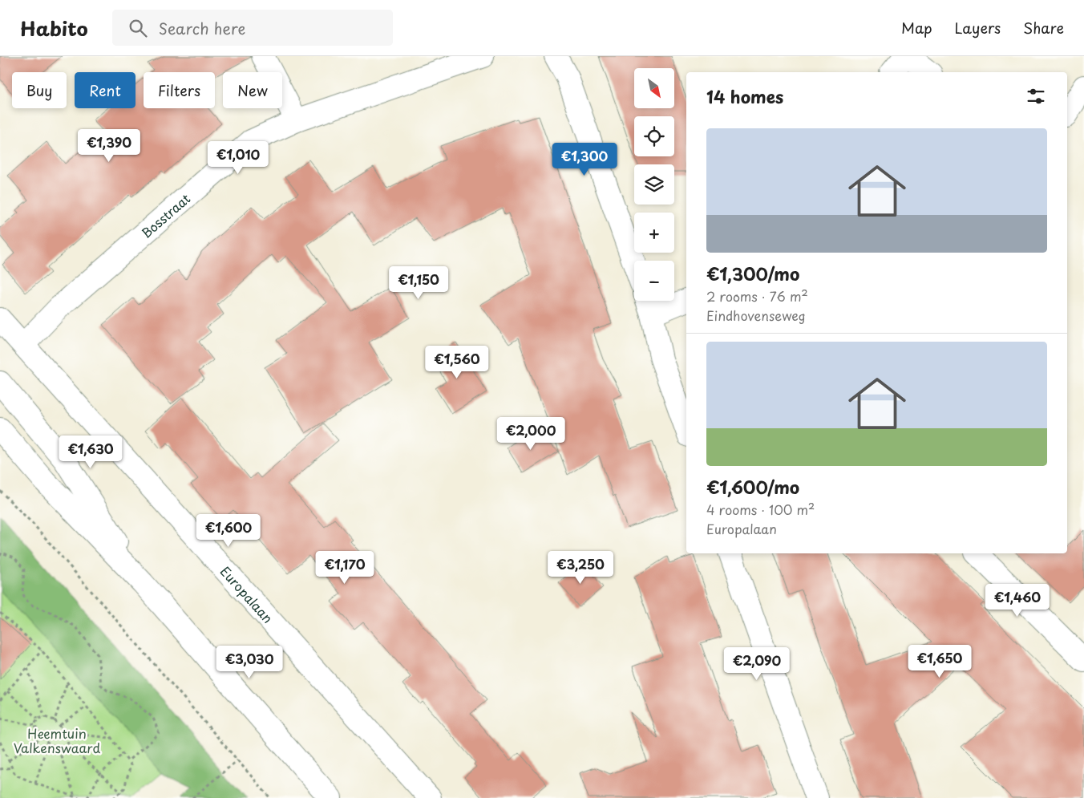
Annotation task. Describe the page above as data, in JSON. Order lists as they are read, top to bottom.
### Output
{
  "streets": {
    "street": ["Bosstraat", "Europalaan"]
  },
  "crossings": [
    ["Bosstraat", "Europalaan"]
  ],
  "parks": ["Heemtuin Valkenswaard"],
  "north": "bottom right",
  "page": {
    "header": "Habito",
    "search": "Search here",
    "nav": ["Map", "Layers", "Share"],
    "map_buttons": ["+", "−"],
    "chip": [
      "Buy",
      "Rent",
      "Filters",
      "New"
    ],
    "heading": "14 homes",
    "list": [
      {
        "name": "€1,300/mo",
        "note": "2 rooms · 76 m² · Eindhovenseweg"
      },
      {
        "name": "€1,600/mo",
        "note": "4 rooms · 100 m² · Europalaan"
      }
    ],
    "price": [
      "€1,390",
      "€1,010",
      "€1,300",
      "€1,150",
      "€1,560",
      "€2,000",
      "€1,630",
      "€1,600",
      "€1,170",
      "€3,250",
      "€1,460",
      "€1,650",
      "€3,030",
      "€2,090"
    ]
  }
}
